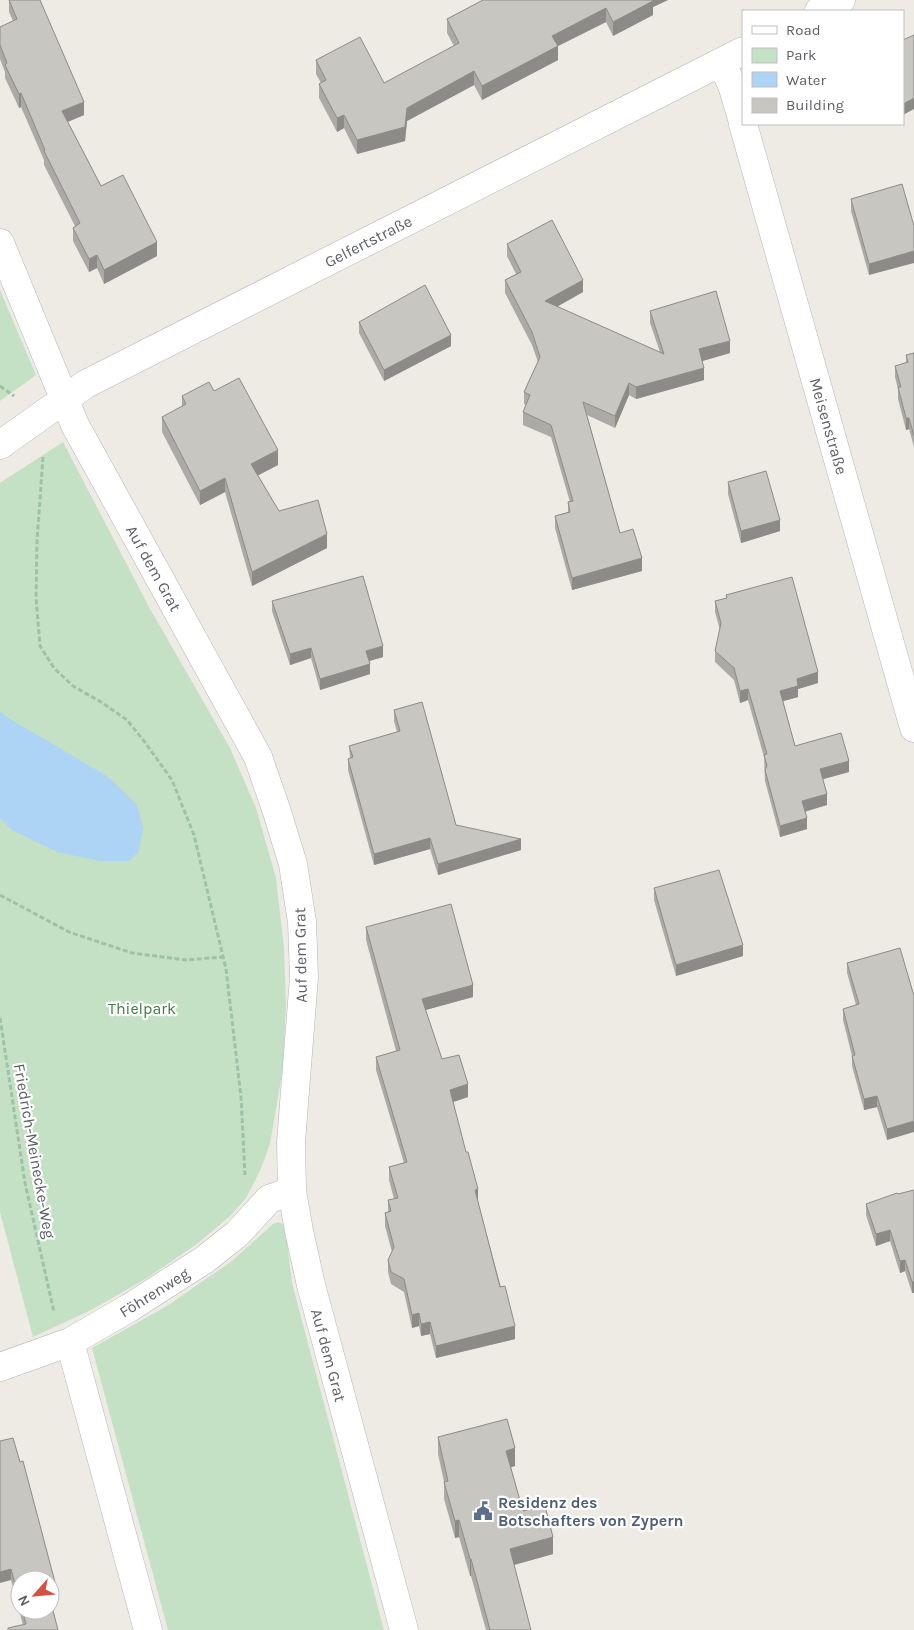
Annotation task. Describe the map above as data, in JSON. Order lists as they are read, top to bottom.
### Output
{
  "streets": {
    "street": [
      "Gelfertstraße",
      "Meisenstraße",
      "Auf dem Grat",
      "Föhrenweg"
    ],
    "path": ["Friedrich-Meinecke-Weg"]
  },
  "crossings": [
    ["Gelfertstraße", "Meisenstraße"],
    ["Gelfertstraße", "Auf dem Grat"],
    ["Auf dem Grat", "Föhrenweg"]
  ],
  "parks": ["Thielpark"],
  "places": {
    "public building": ["Residenz des Botschafters von Zypern"]
  },
  "legend": [
    "Road",
    "Park",
    "Water",
    "Building"
  ],
  "north": "bottom left"
}
